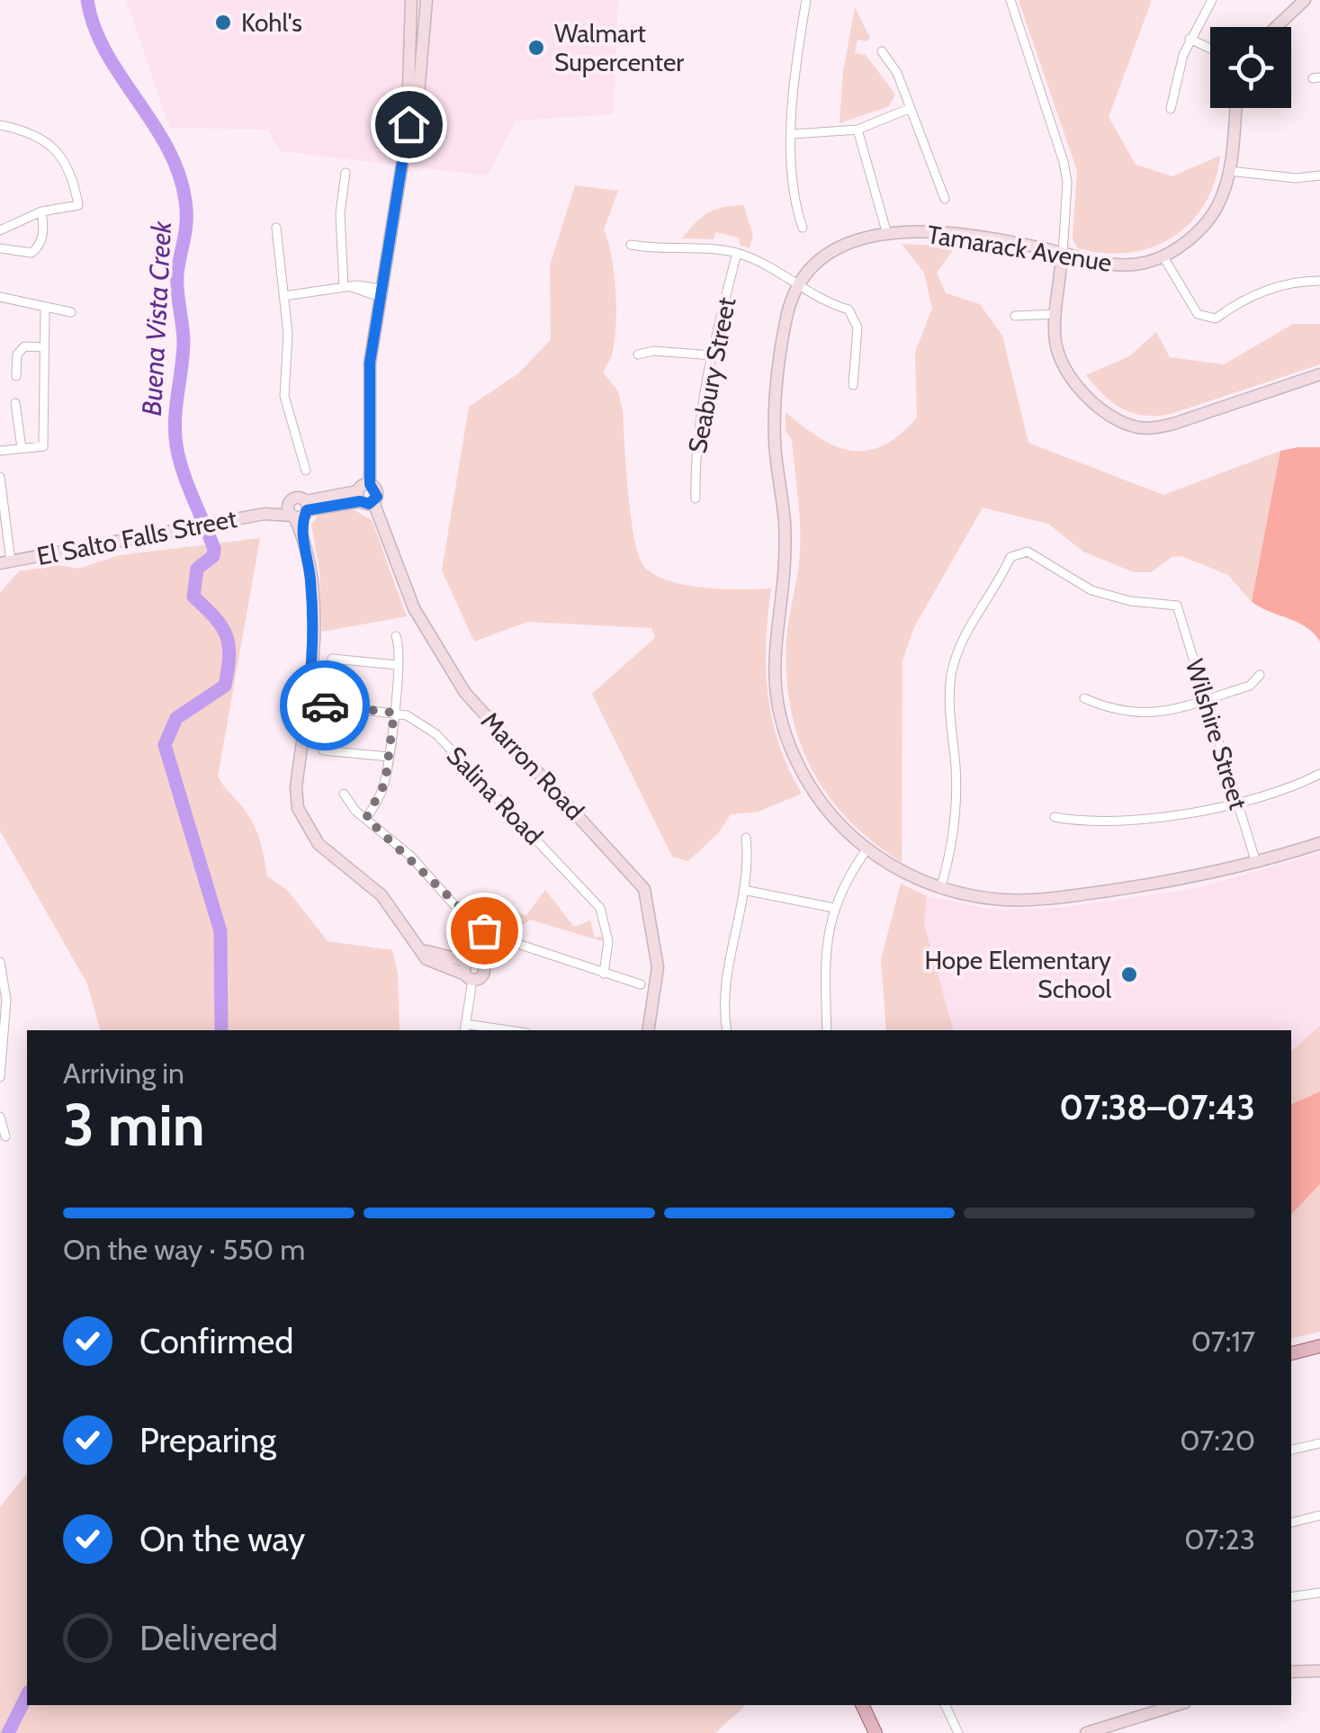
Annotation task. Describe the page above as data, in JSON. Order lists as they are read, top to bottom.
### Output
{
  "streets": {
    "street": [
      "Tamarack Avenue",
      "Seabury Street",
      "El Salto Falls Street",
      "Wilshire Street",
      "Marron Road",
      "Salina Road"
    ]
  },
  "crossings": [
    ["Tamarack Avenue", "Wilshire Street"]
  ],
  "water": ["Buena Vista Creek"],
  "places": ["Kohl's", "Walmart Supercenter", "Hope Elementary School"],
  "page": {
    "heading": ["3 min", "Arriving in", "07:38–07:43"],
    "bar": "On the way · 550 m",
    "list": [
      ["Confirmed", "07:17"],
      ["Preparing", "07:20"],
      ["On the way", "07:23"],
      "Delivered"
    ]
  }
}
